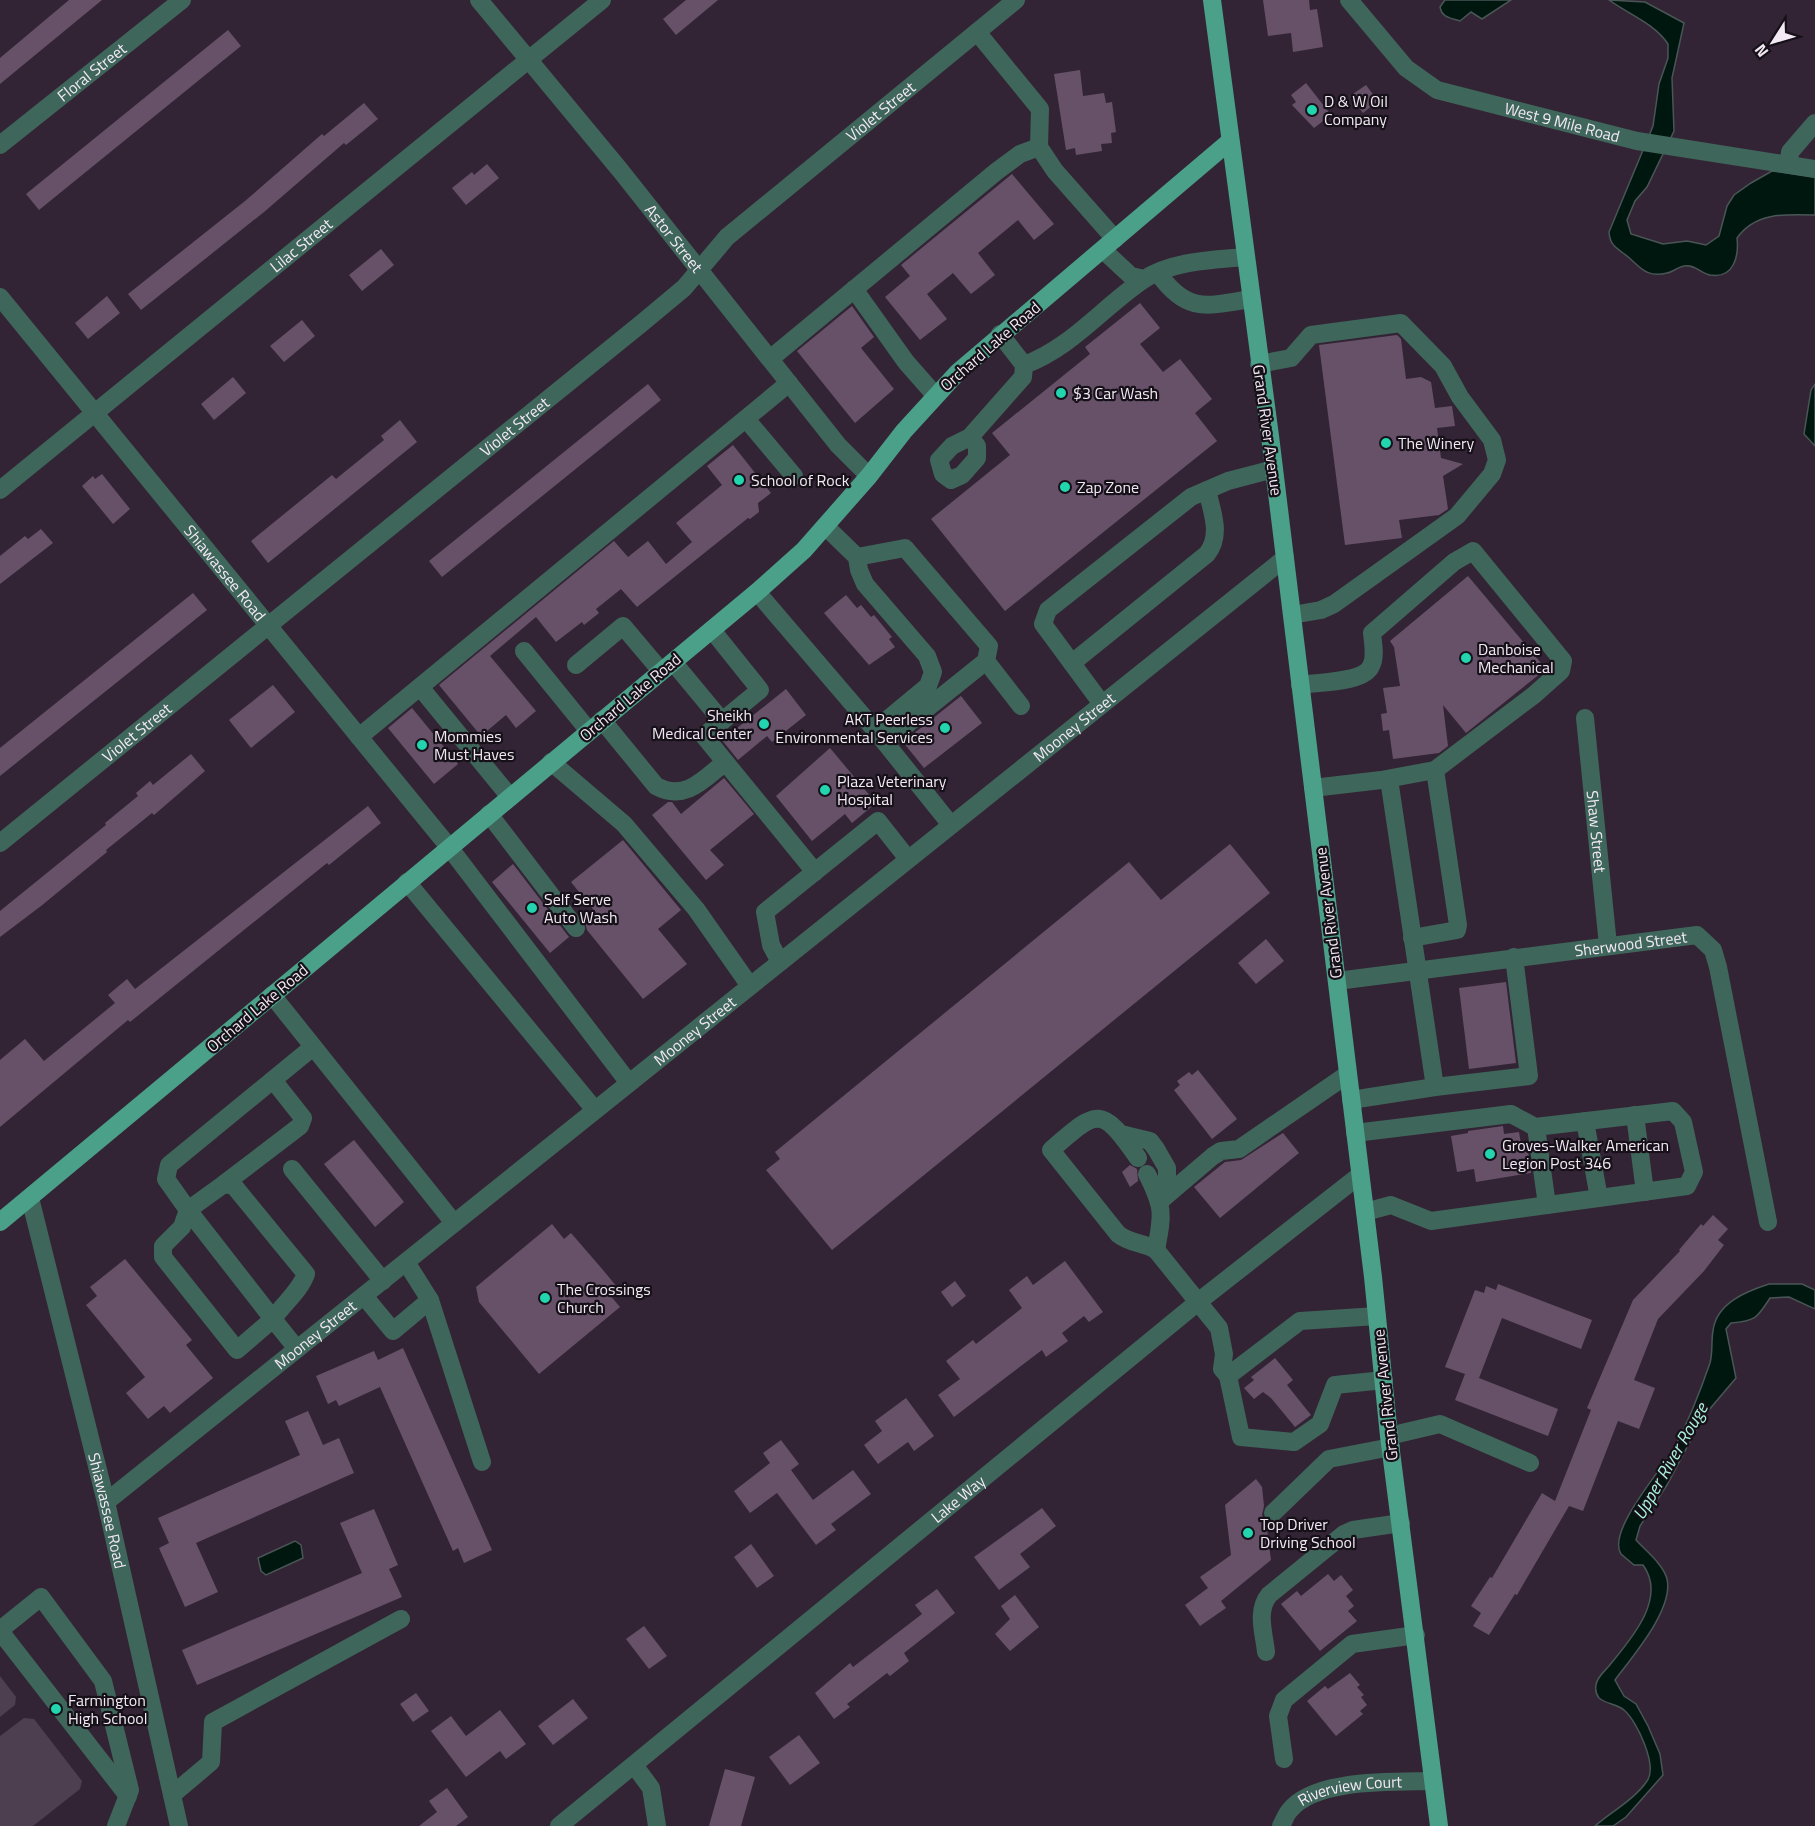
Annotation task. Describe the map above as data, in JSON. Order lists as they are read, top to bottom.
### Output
{
  "streets": {
    "main road": ["Orchard Lake Road", "Grand River Avenue"],
    "street": [
      "Floral Street",
      "Violet Street",
      "West 9 Mile Road",
      "Astor Street",
      "Lilac Street",
      "Shiawassee Road",
      "Mooney Street",
      "Shaw Street",
      "Sherwood Street",
      "Lake Way",
      "Riverview Court"
    ]
  },
  "crossings": [
    ["Violet Street", "Astor Street"],
    ["Violet Street", "Shiawassee Road"],
    ["Astor Street", "Lilac Street"],
    ["Astor Street", "Orchard Lake Road"],
    ["Lilac Street", "Shiawassee Road"],
    ["Orchard Lake Road", "Grand River Avenue"],
    ["Orchard Lake Road", "Shiawassee Road"],
    ["Grand River Avenue", "Mooney Street"],
    ["Grand River Avenue", "Sherwood Street"],
    ["Grand River Avenue", "Lake Way"],
    ["Grand River Avenue", "Riverview Court"],
    ["Shiawassee Road", "Mooney Street"],
    ["Shaw Street", "Sherwood Street"]
  ],
  "water": ["Upper River Rouge"],
  "places": [
    "D & W Oil Company",
    "$3 Car Wash",
    "The Winery",
    "School of Rock",
    "Zap Zone",
    "Danboise Mechanical",
    "Sheikh Medical Center",
    "AKT Peerless Environmental Services",
    "Mommies Must Haves",
    "Plaza Veterinary Hospital",
    "Self Serve Auto Wash",
    "Groves-Walker American Legion Post 346",
    "The Crossings Church",
    "Top Driver Driving School",
    "Farmington High School"
  ],
  "north": "bottom left"
}
